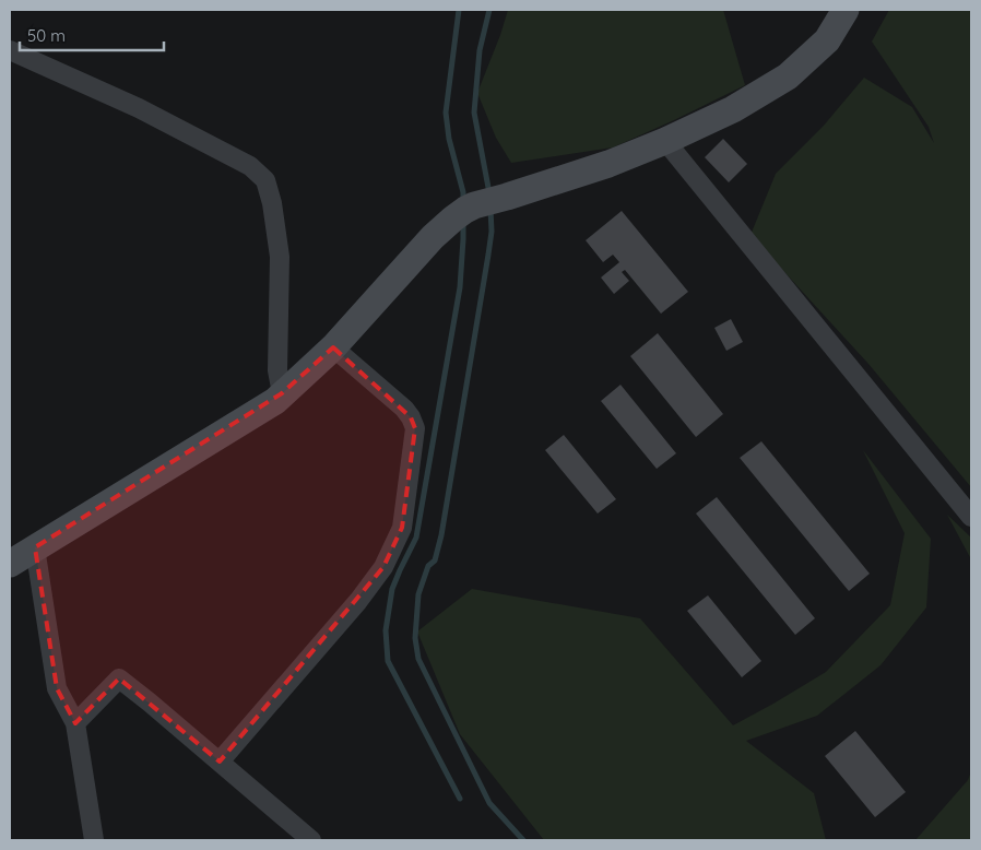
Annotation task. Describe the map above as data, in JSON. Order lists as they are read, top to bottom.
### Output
{
  "scale_bar": "50 m"
}
